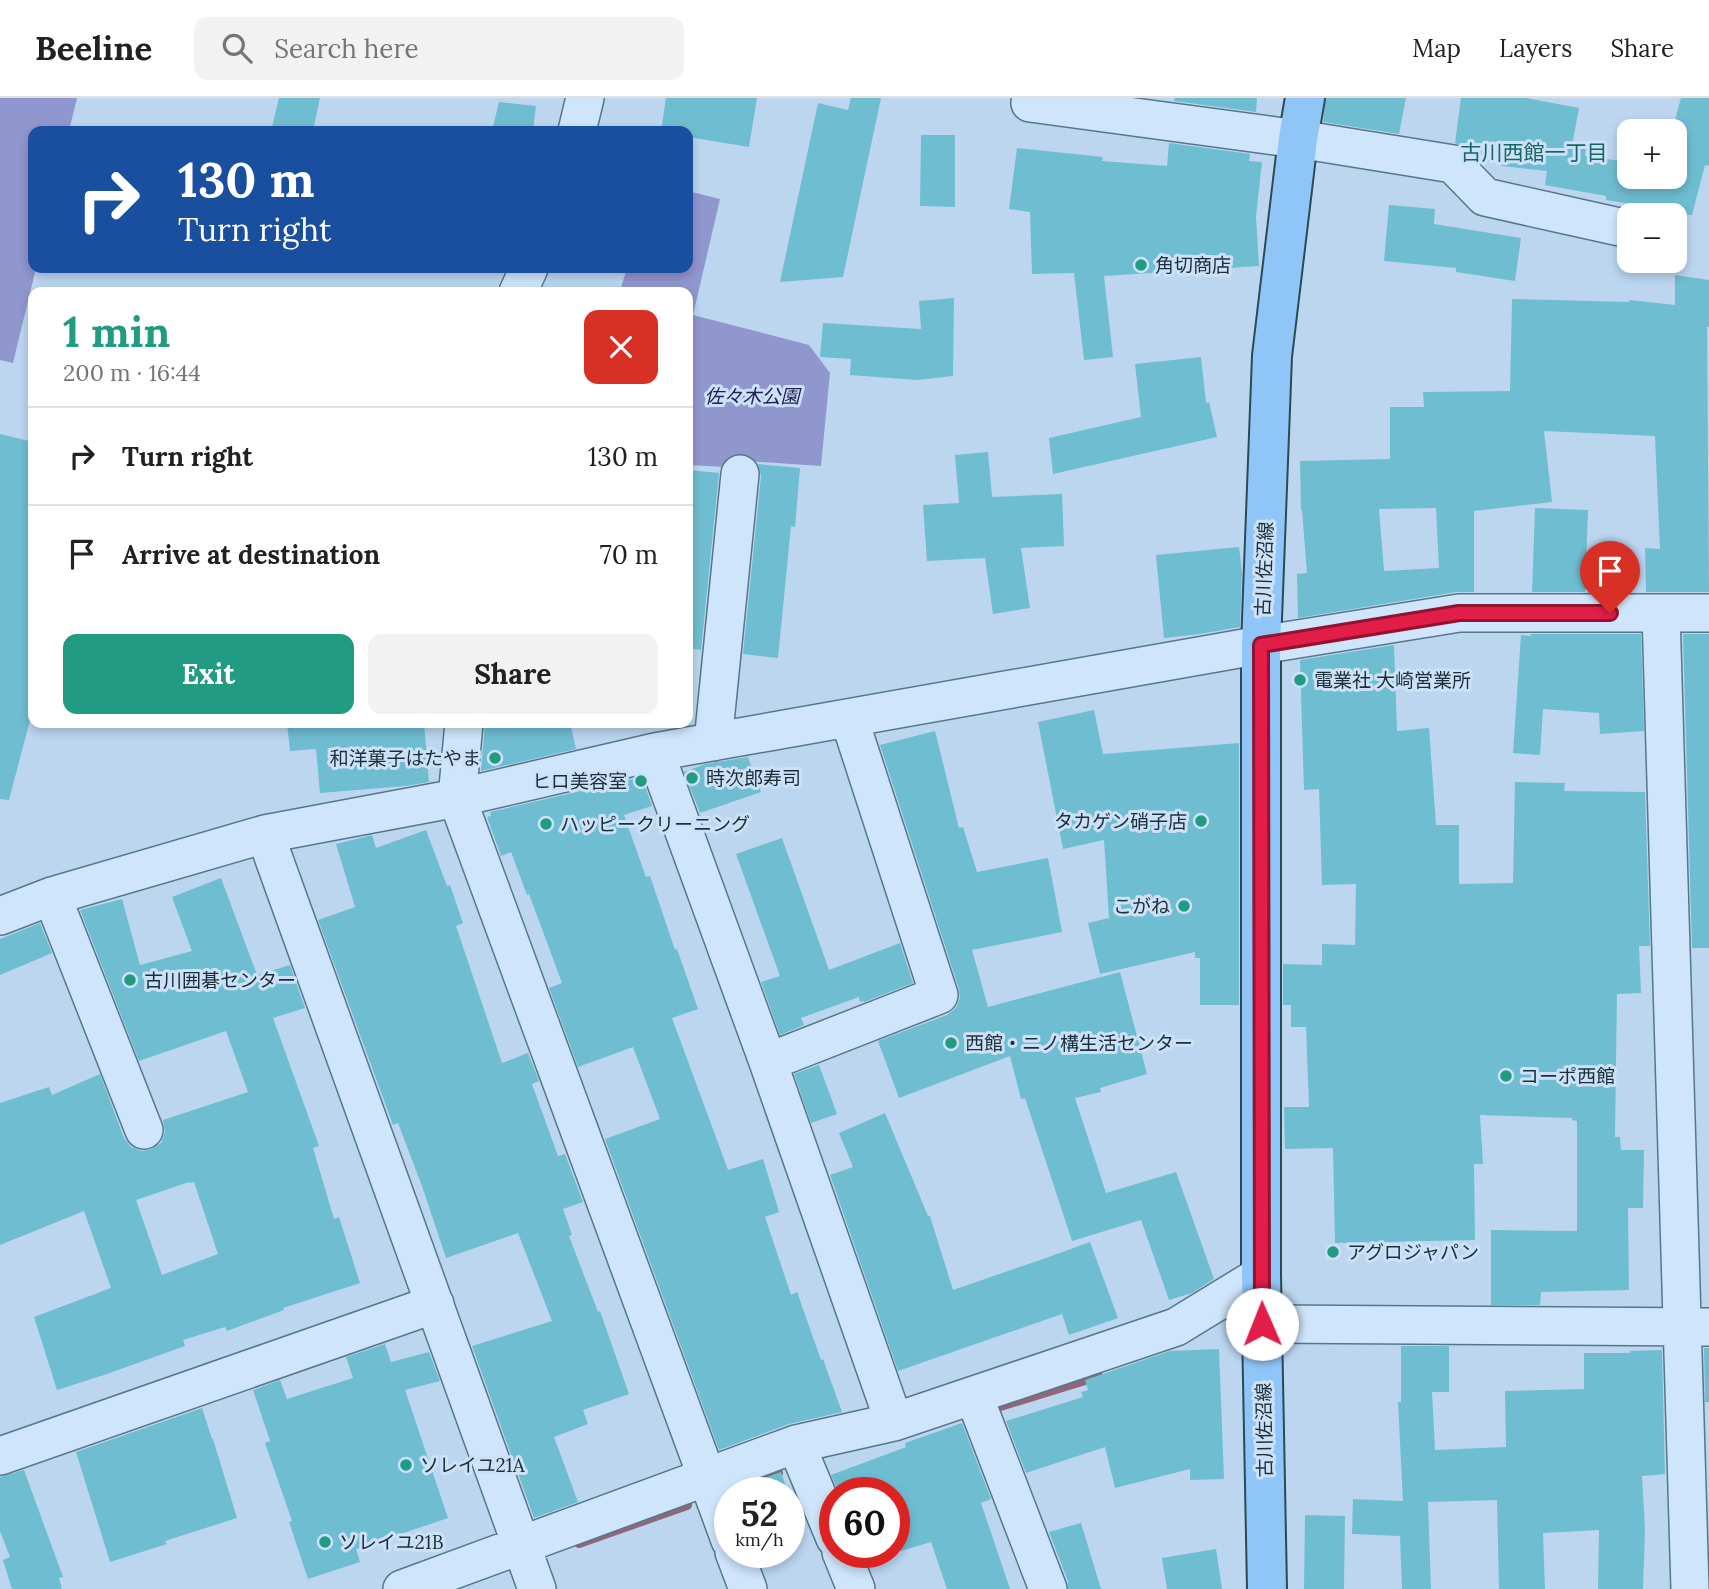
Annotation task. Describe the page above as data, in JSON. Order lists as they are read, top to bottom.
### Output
{
  "streets": {
    "main road": ["古川佐沼線"]
  },
  "districts": ["古川西館一丁目"],
  "parks": ["佐々木公園"],
  "places": [
    "角切商店",
    "電業社 大崎営業所",
    "和洋菓子はたやま",
    "時次郎寿司",
    "ヒロ美容室",
    "タカゲン硝子店",
    "ハッピークリーニング",
    "こがね",
    "古川囲碁センター",
    "西館・ニノ構生活センター",
    "コーポ西館",
    "アグロジャパン",
    "ソレイユ21A",
    "ソレイユ21B"
  ],
  "page": {
    "header": "Beeline",
    "search": "Search here",
    "nav": ["Map", "Layers", "Share"],
    "map_buttons": ["+", "−"],
    "turn": ["130 m", "Turn right"],
    "heading": ["1 min", "200 m · 16:44"],
    "list": [
      {
        "name": "Turn right",
        "value": "130 m"
      },
      {
        "name": "Arrive at destination",
        "value": "70 m"
      }
    ],
    "buttons": ["Exit", "Share"],
    "speed": "52 km/h",
    "limit": "60"
  }
}
